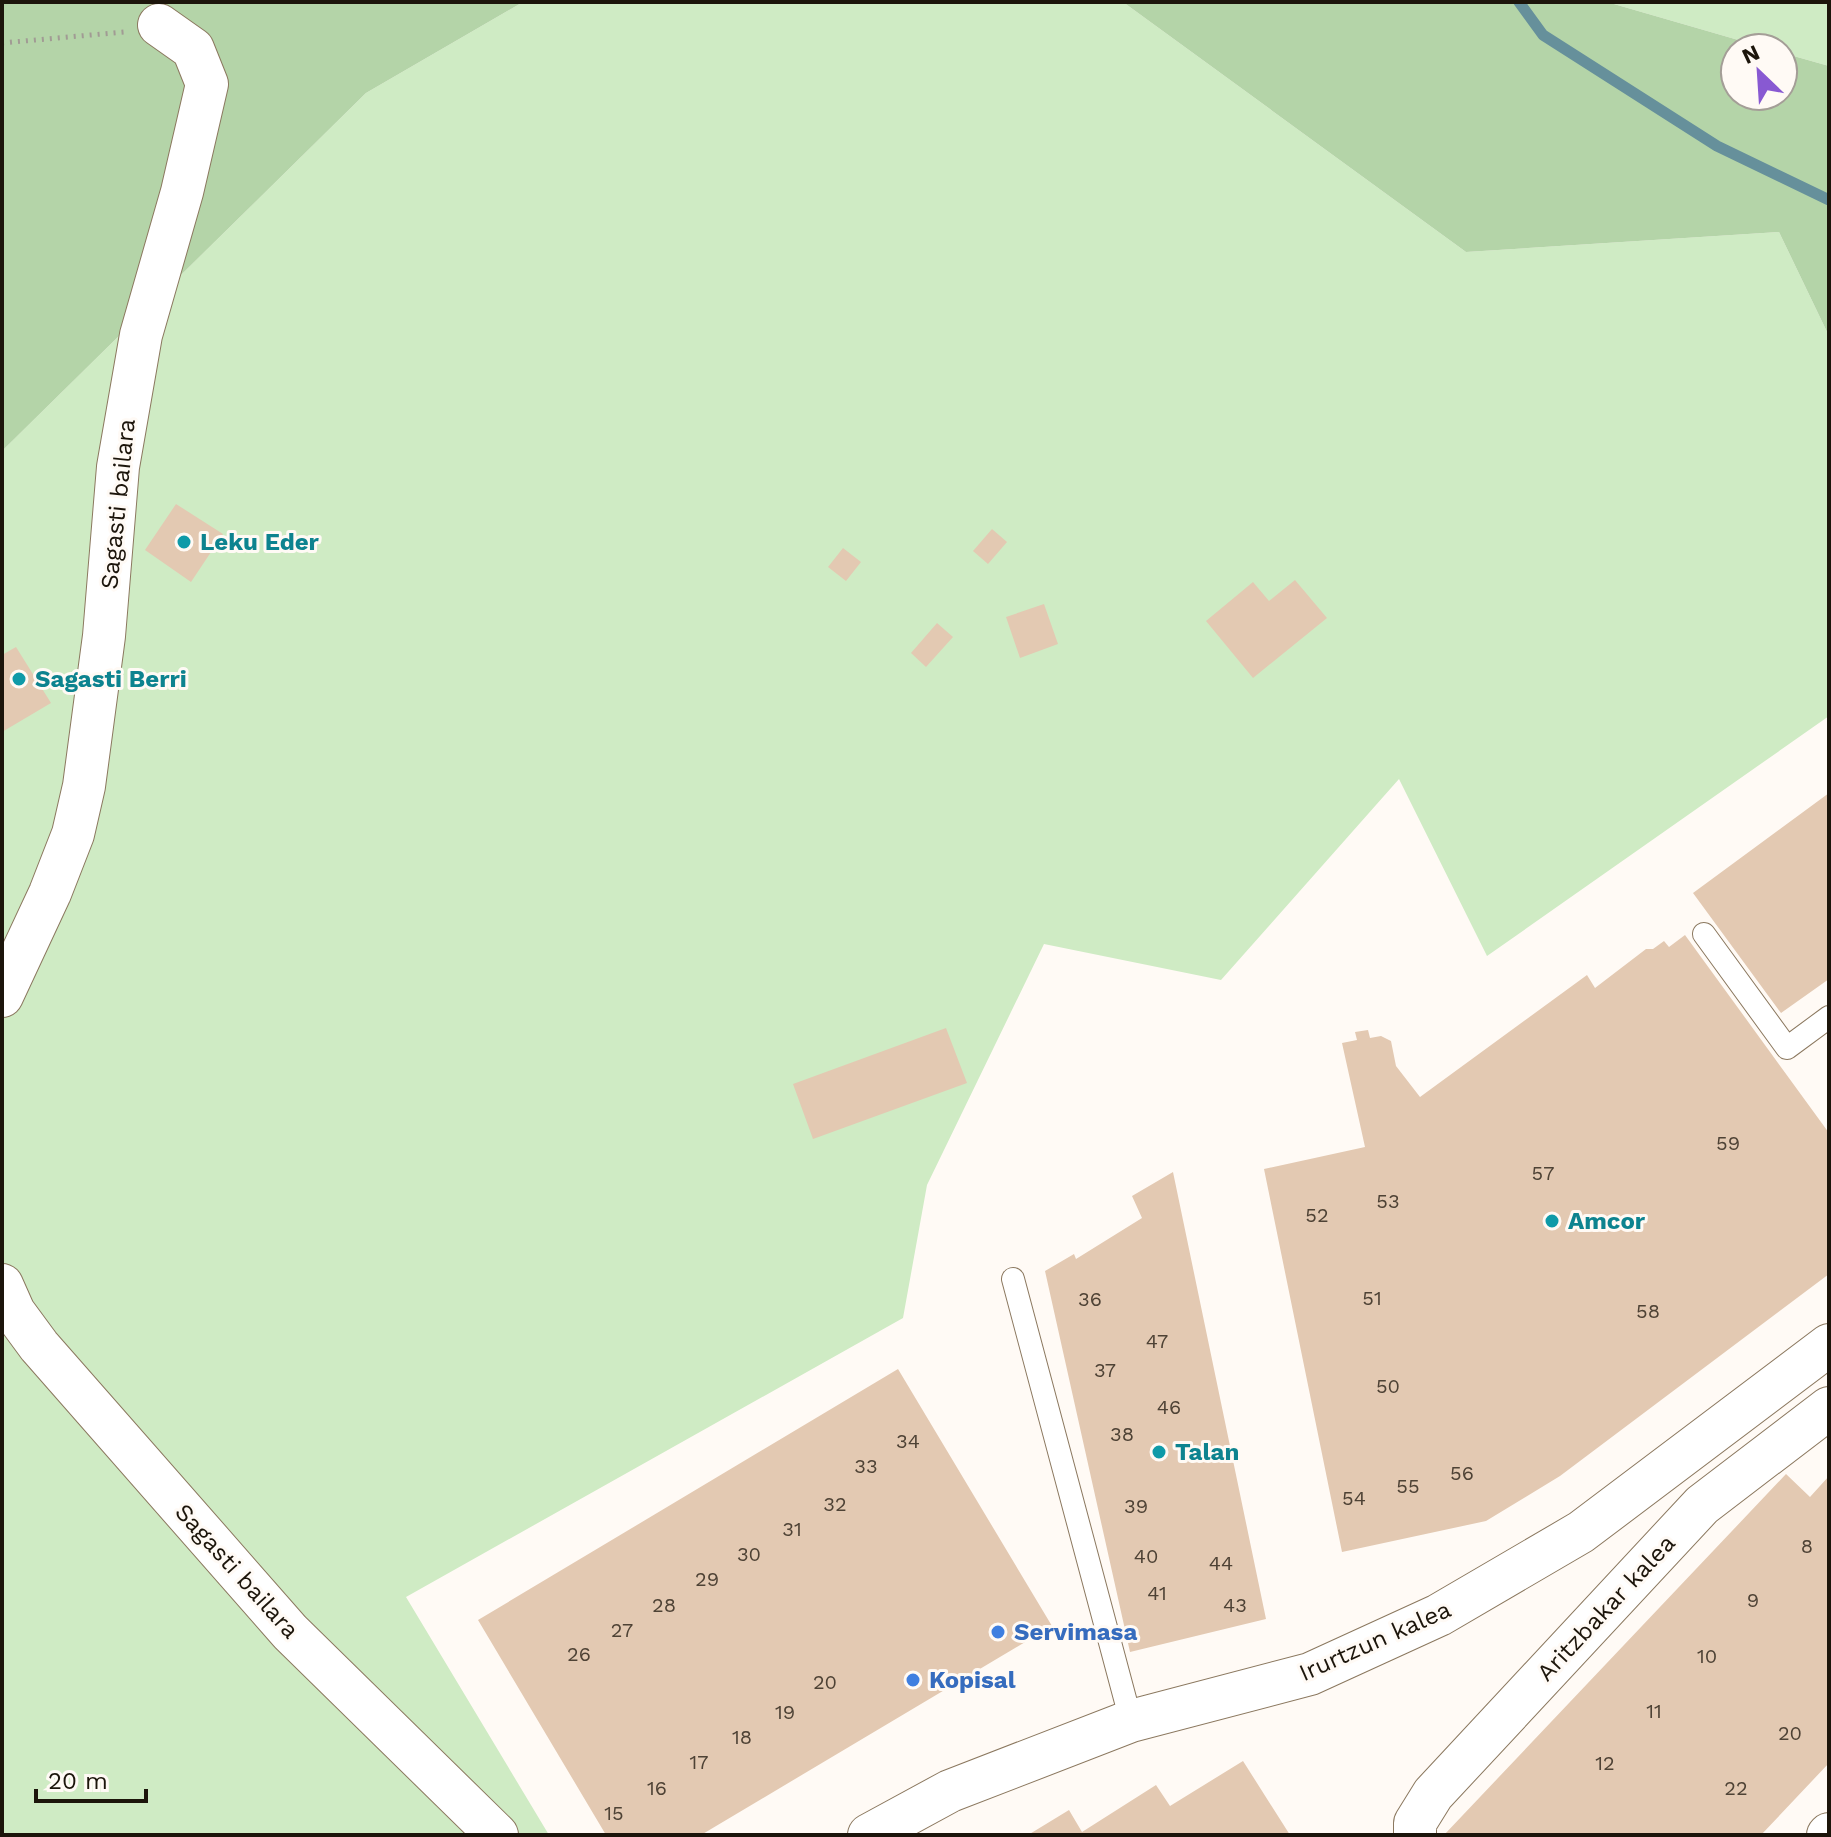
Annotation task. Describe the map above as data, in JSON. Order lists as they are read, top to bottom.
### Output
{
  "streets": {
    "street": ["Sagasti bailara", "Aritzbakar kalea", "Irurtzun kalea"]
  },
  "places": [
    "Leku Eder",
    "Sagasti Berri",
    "Amcor",
    "Talan",
    "Servimasa",
    "Kopisal"
  ],
  "house_numbers": [
    "59",
    "57",
    "53",
    "52",
    "51",
    "36",
    "58",
    "47",
    "37",
    "50",
    "46",
    "38",
    "34",
    "33",
    "56",
    "55",
    "54",
    "32",
    "39",
    "31",
    "8",
    "30",
    "40",
    "44",
    "29",
    "41",
    "9",
    "28",
    "43",
    "27",
    "26",
    "10",
    "20",
    "11",
    "19",
    "20",
    "18",
    "17",
    "12",
    "16",
    "22",
    "15"
  ],
  "scale_bar": "20 m",
  "north": "top left"
}
